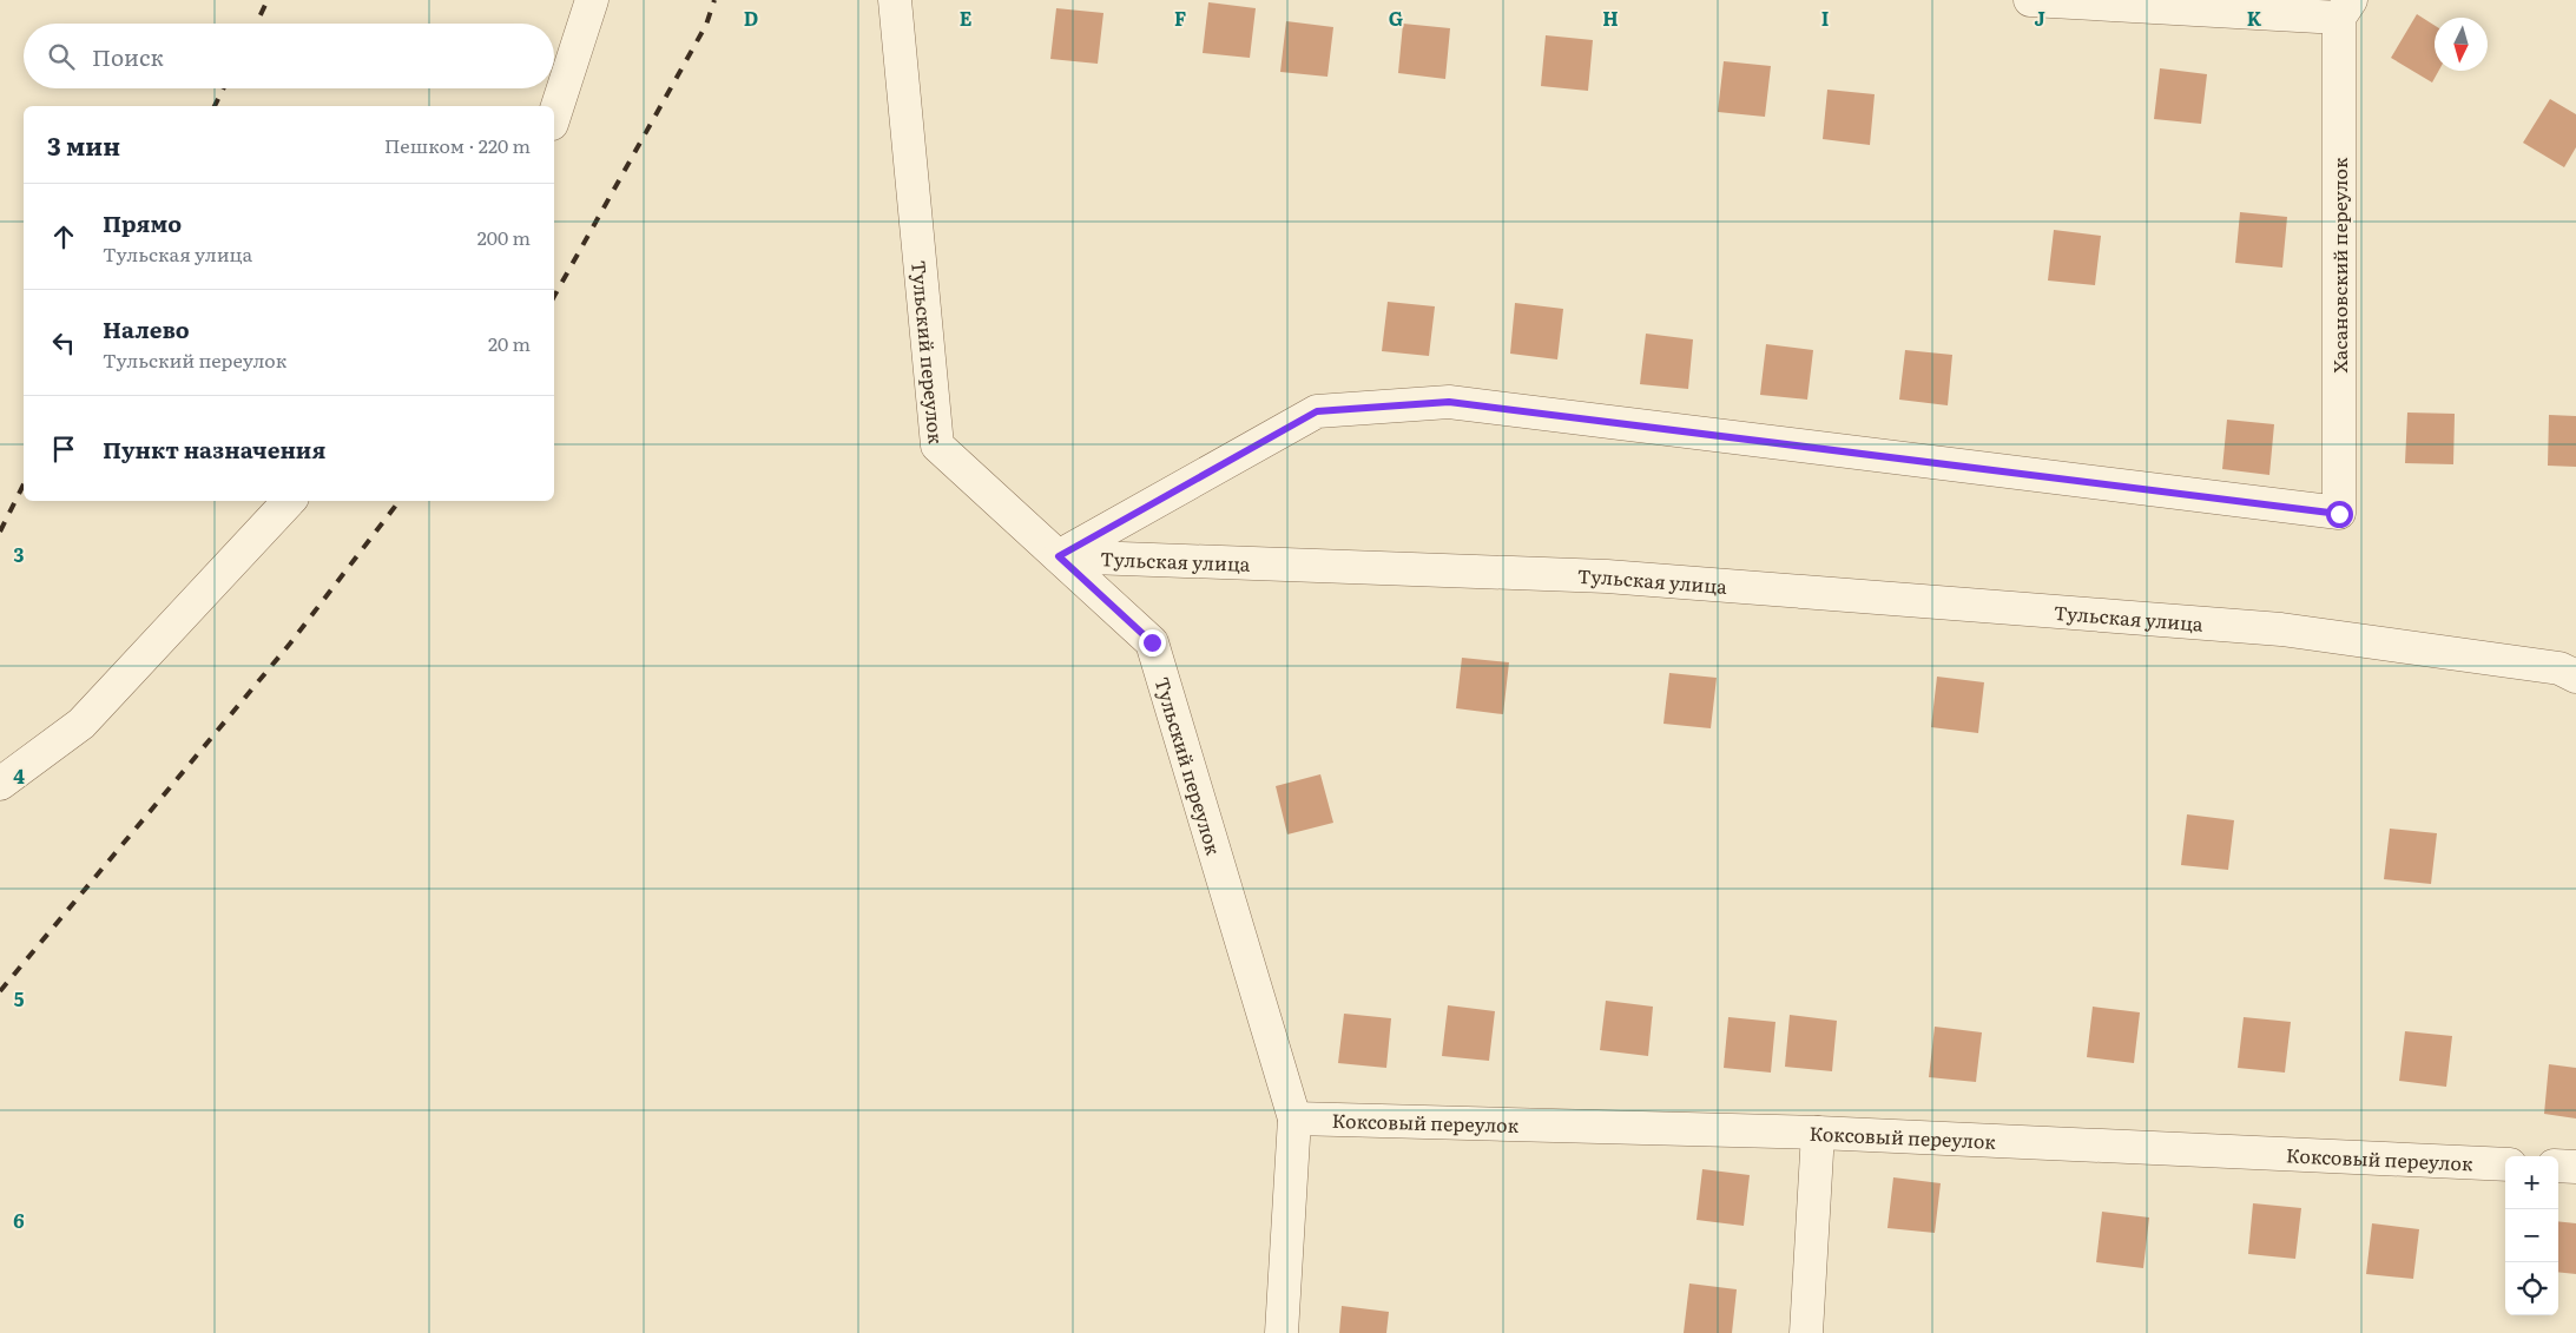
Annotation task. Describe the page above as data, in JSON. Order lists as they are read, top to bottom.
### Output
{
  "streets": {
    "street": [
      "Хасановский переулок",
      "Тульский переулок",
      "Тульская улица",
      "Коксовый переулок"
    ]
  },
  "crossings": [
    ["Хасановский переулок", "Тульская улица"],
    ["Тульский переулок", "Тульская улица"],
    ["Тульский переулок", "Коксовый переулок"]
  ],
  "north": "bottom",
  "page": {
    "search": "Поиск",
    "heading": ["3 мин", "Пешком · 220 m"],
    "list": [
      ["Прямо", "Тульская улица", "200 m"],
      ["Налево", "Тульский переулок", "20 m"],
      "Пункт назначения"
    ],
    "map_buttons": ["+", "−"]
  },
  "grid": {
    "columns": [
      "D",
      "E",
      "F",
      "G",
      "H",
      "I",
      "J",
      "K"
    ],
    "rows": [
      "3",
      "4",
      "5",
      "6"
    ]
  }
}
